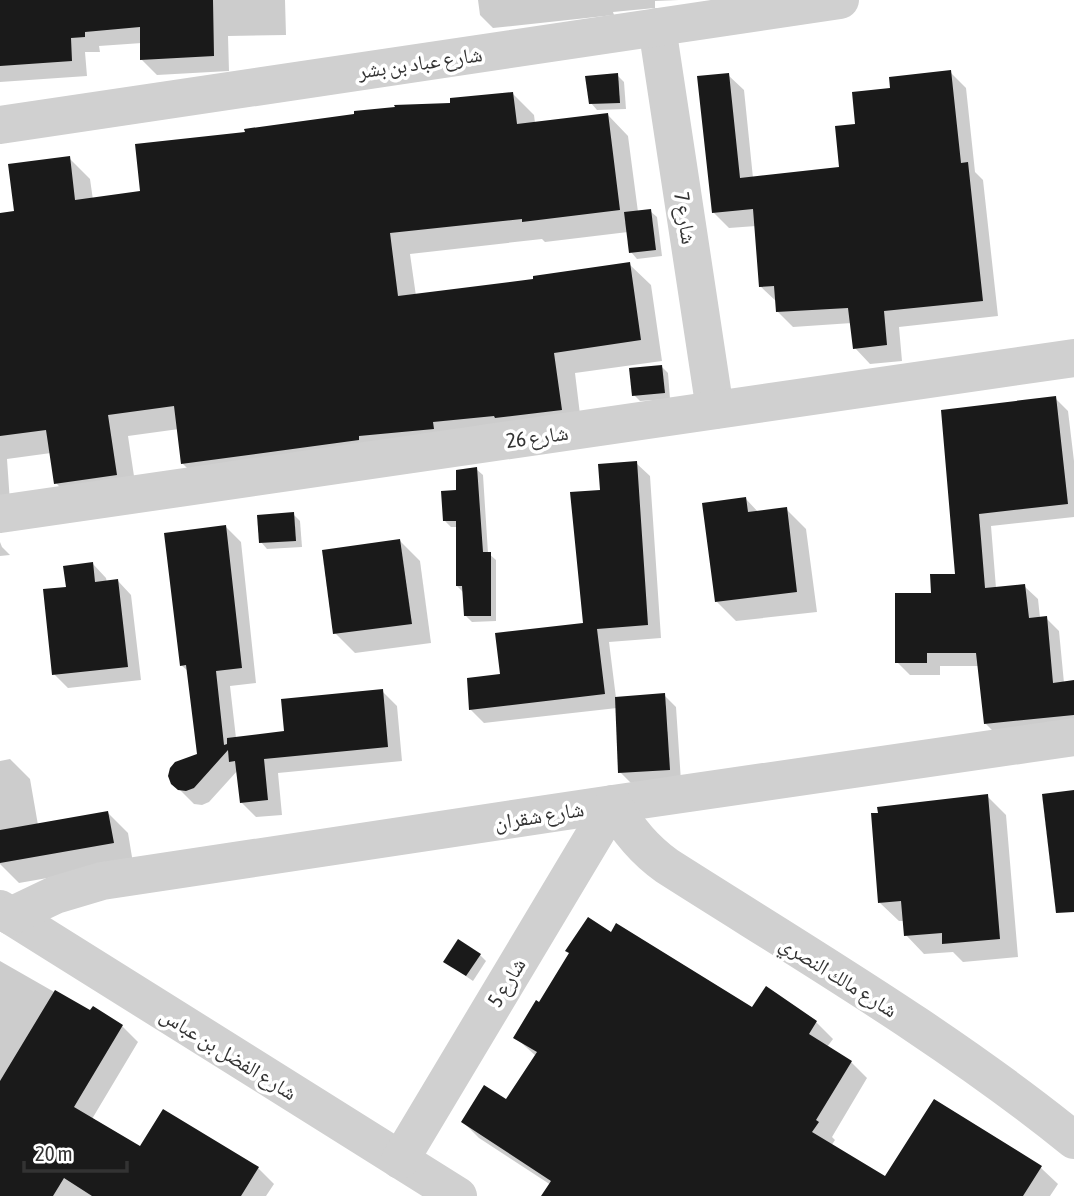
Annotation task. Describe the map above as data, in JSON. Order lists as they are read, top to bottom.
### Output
{
  "streets": {
    "street": [
      "شارع عباد بن بشر",
      "شارع 7",
      "شارع 26",
      "شارع شقران",
      "شارع مالك النصري",
      "شارع 5",
      "شارع الفضل بن عباس"
    ]
  },
  "crossings": [
    ["شارع عباد بن بشر", "شارع 7"],
    ["شارع 7", "شارع 26"],
    ["شارع شقران", "شارع مالك النصري"],
    ["شارع شقران", "شارع 5"],
    ["شارع شقران", "شارع الفضل بن عباس"],
    ["شارع مالك النصري", "شارع 5"],
    ["شارع 5", "شارع الفضل بن عباس"]
  ],
  "scale_bar": "20 m"
}
